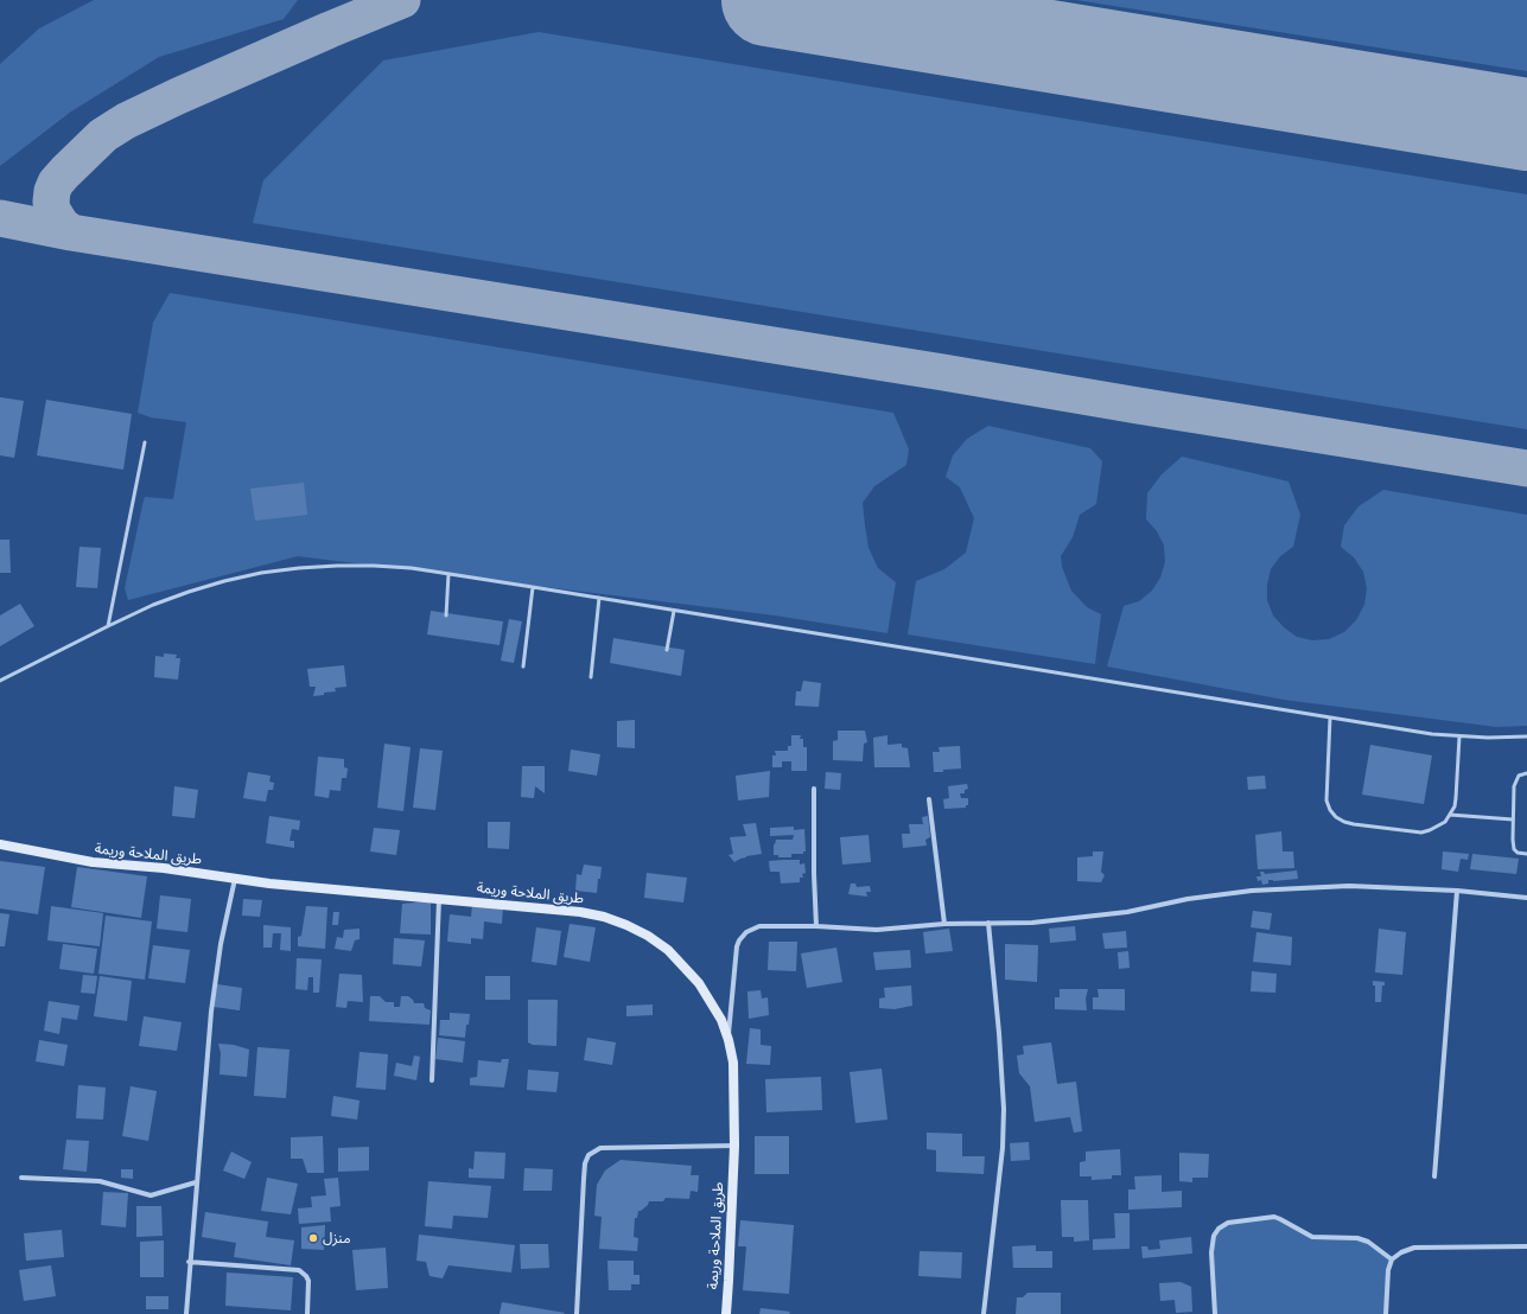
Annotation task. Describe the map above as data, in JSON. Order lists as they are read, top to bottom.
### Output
{
  "streets": {
    "street": ["طريق الملاحة وريمة"]
  },
  "places": ["منزل"]
}
